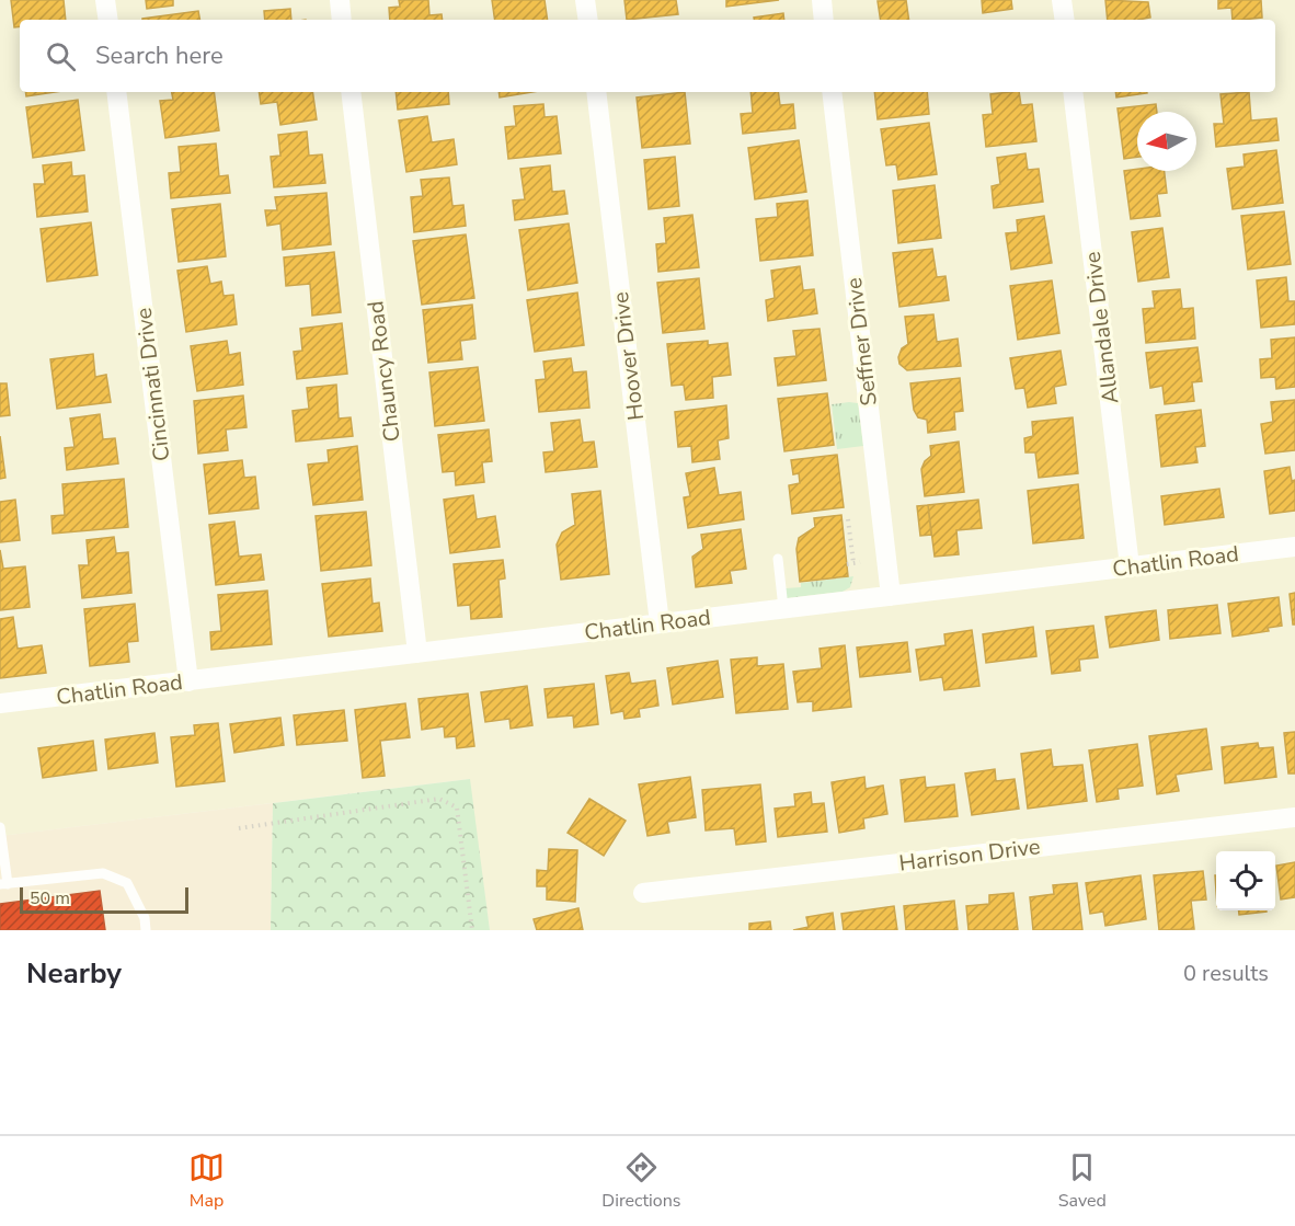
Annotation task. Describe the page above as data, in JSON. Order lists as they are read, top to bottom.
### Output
{
  "streets": {
    "street": [
      "Allandale Drive",
      "Seffner Drive",
      "Hoover Drive",
      "Chauncy Road",
      "Cincinnati Drive",
      "Chatlin Road",
      "Harrison Drive"
    ]
  },
  "crossings": [
    ["Allandale Drive", "Chatlin Road"],
    ["Seffner Drive", "Chatlin Road"],
    ["Hoover Drive", "Chatlin Road"],
    ["Chauncy Road", "Chatlin Road"],
    ["Cincinnati Drive", "Chatlin Road"]
  ],
  "scale_bar": "50 m",
  "north": "left",
  "page": {
    "search": "Search here",
    "scale": "50 m",
    "heading": ["Nearby", "0 results"],
    "nav": ["Map", "Directions", "Saved"]
  }
}
